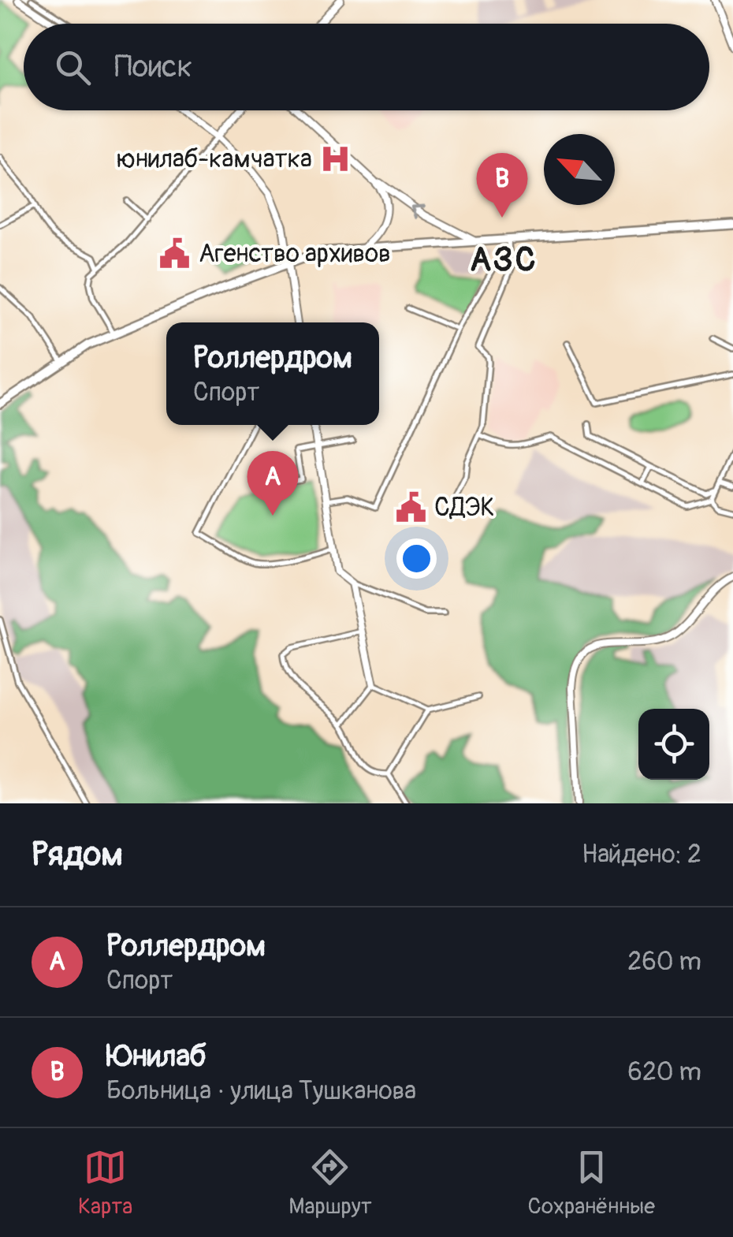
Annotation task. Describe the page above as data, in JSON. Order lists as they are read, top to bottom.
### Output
{
  "districts": ["АЗС"],
  "places": {
    "hospital": ["юнилаб-камчатка"],
    "public building": ["Агенство архивов", "СДЭК"]
  },
  "north": "top left",
  "page": {
    "search": "Поиск",
    "pins": ["B", "A"],
    "popup": ["Роллердром", "Спорт"],
    "heading": ["Рядом", "Найдено: 2"],
    "list": [
      {
        "mark": "A",
        "name": "Роллердром",
        "note": "Спорт",
        "value": "260 m"
      },
      {
        "mark": "B",
        "name": "Юнилаб",
        "note": "Больница · улица Тушканова",
        "value": "620 m"
      }
    ],
    "nav": ["Карта", "Маршрут", "Сохранённые"]
  }
}
